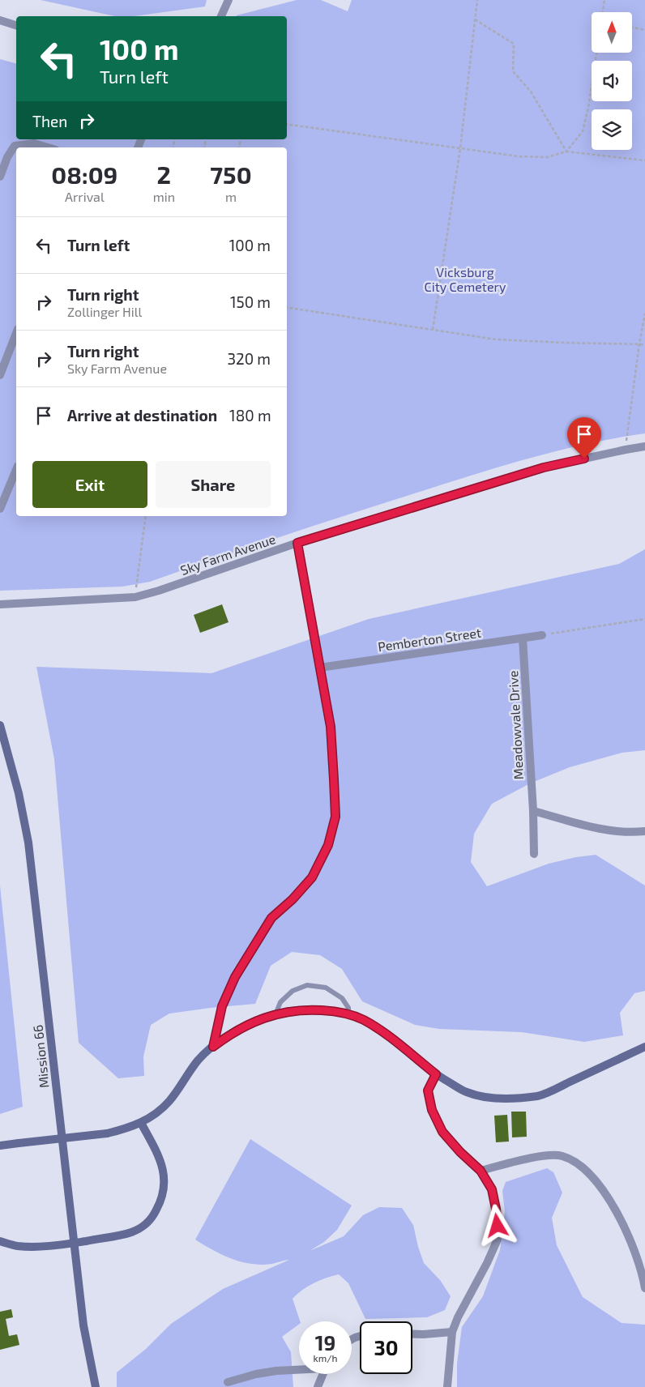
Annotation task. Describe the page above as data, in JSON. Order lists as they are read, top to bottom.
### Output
{
  "streets": {
    "street": [
      "Sky Farm Avenue",
      "Pemberton Street",
      "Meadowvale Drive",
      "Mission 66"
    ]
  },
  "crossings": [
    ["Pemberton Street", "Meadowvale Drive"]
  ],
  "parks": ["Vicksburg City Cemetery"],
  "north": "top",
  "page": {
    "turn": ["100 m", "Turn left"],
    "then": "Then",
    "eta": [
      "08:09",
      "Arrival",
      "2",
      "min",
      "750",
      "m"
    ],
    "list": [
      {
        "name": "Turn left",
        "value": "100 m"
      },
      {
        "name": "Turn right",
        "note": "Zollinger Hill",
        "value": "150 m"
      },
      {
        "name": "Turn right",
        "note": "Sky Farm Avenue",
        "value": "320 m"
      },
      {
        "name": "Arrive at destination",
        "value": "180 m"
      }
    ],
    "buttons": ["Exit", "Share"],
    "speed": "19 km/h",
    "limit": "30"
  }
}
